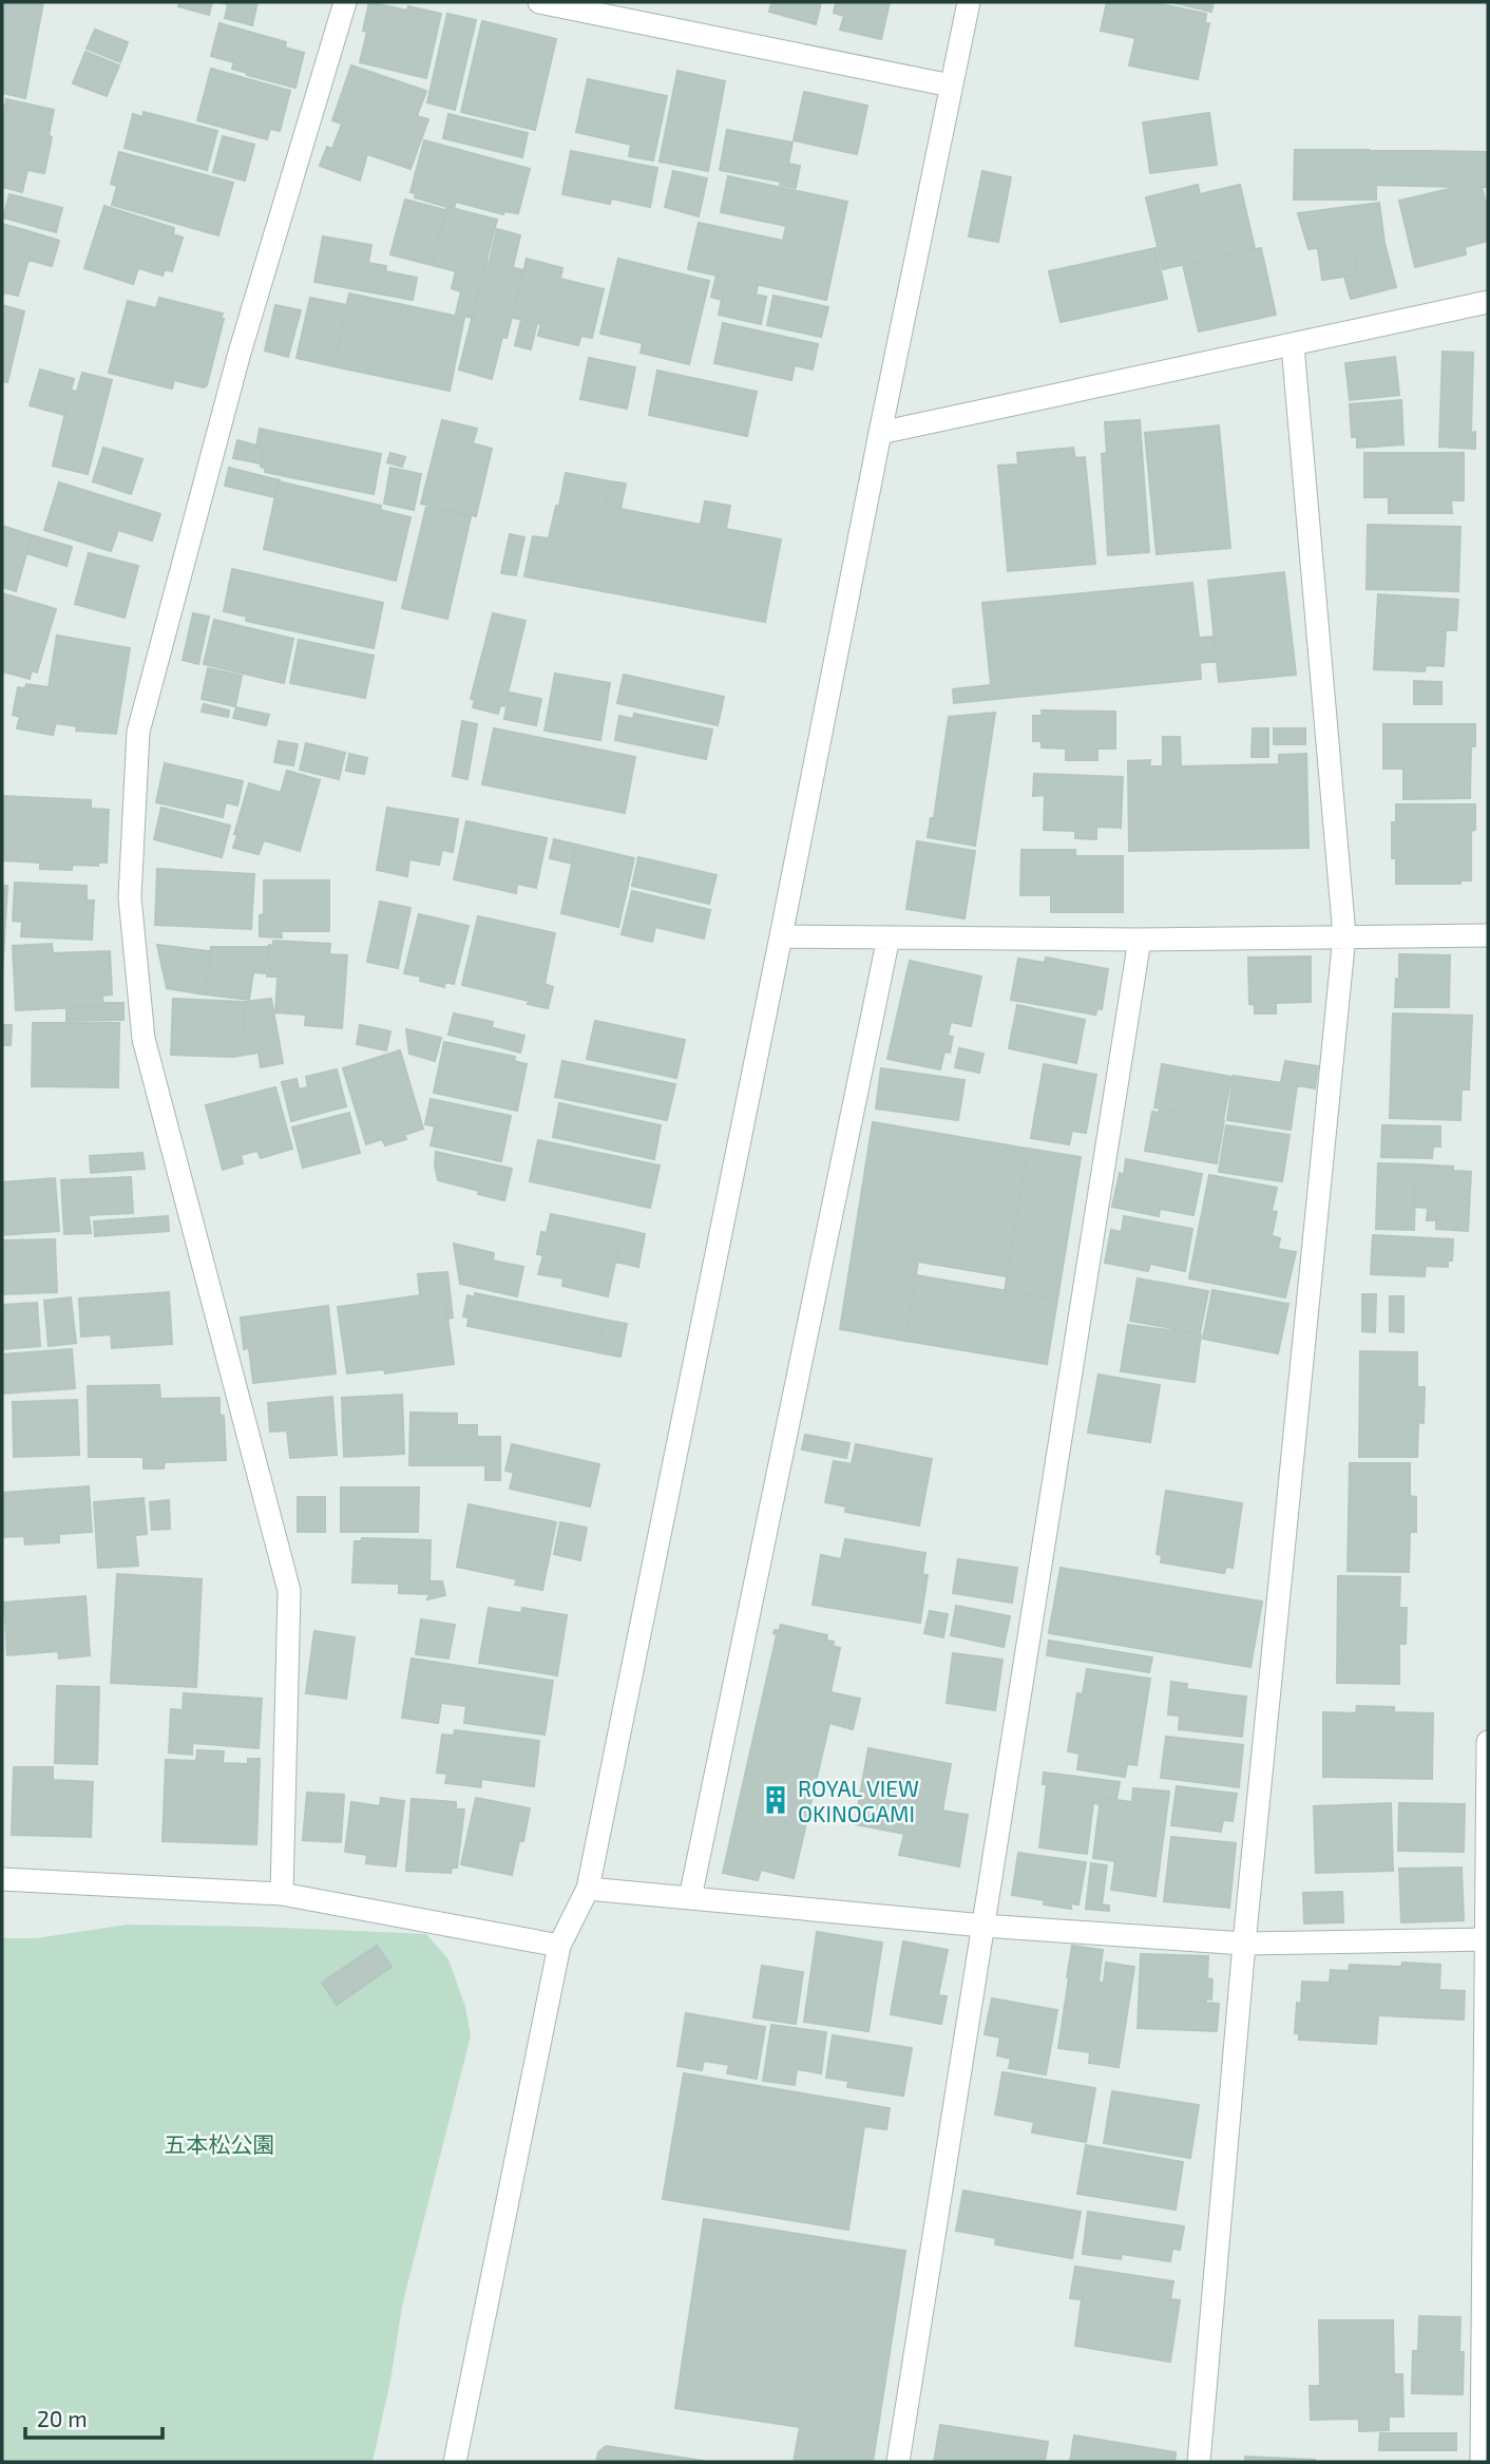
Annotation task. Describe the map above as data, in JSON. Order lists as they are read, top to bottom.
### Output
{
  "parks": ["五本松公園"],
  "places": {
    "building": ["ROYAL VIEW OKINOGAMI"]
  },
  "scale_bar": "20 m"
}
